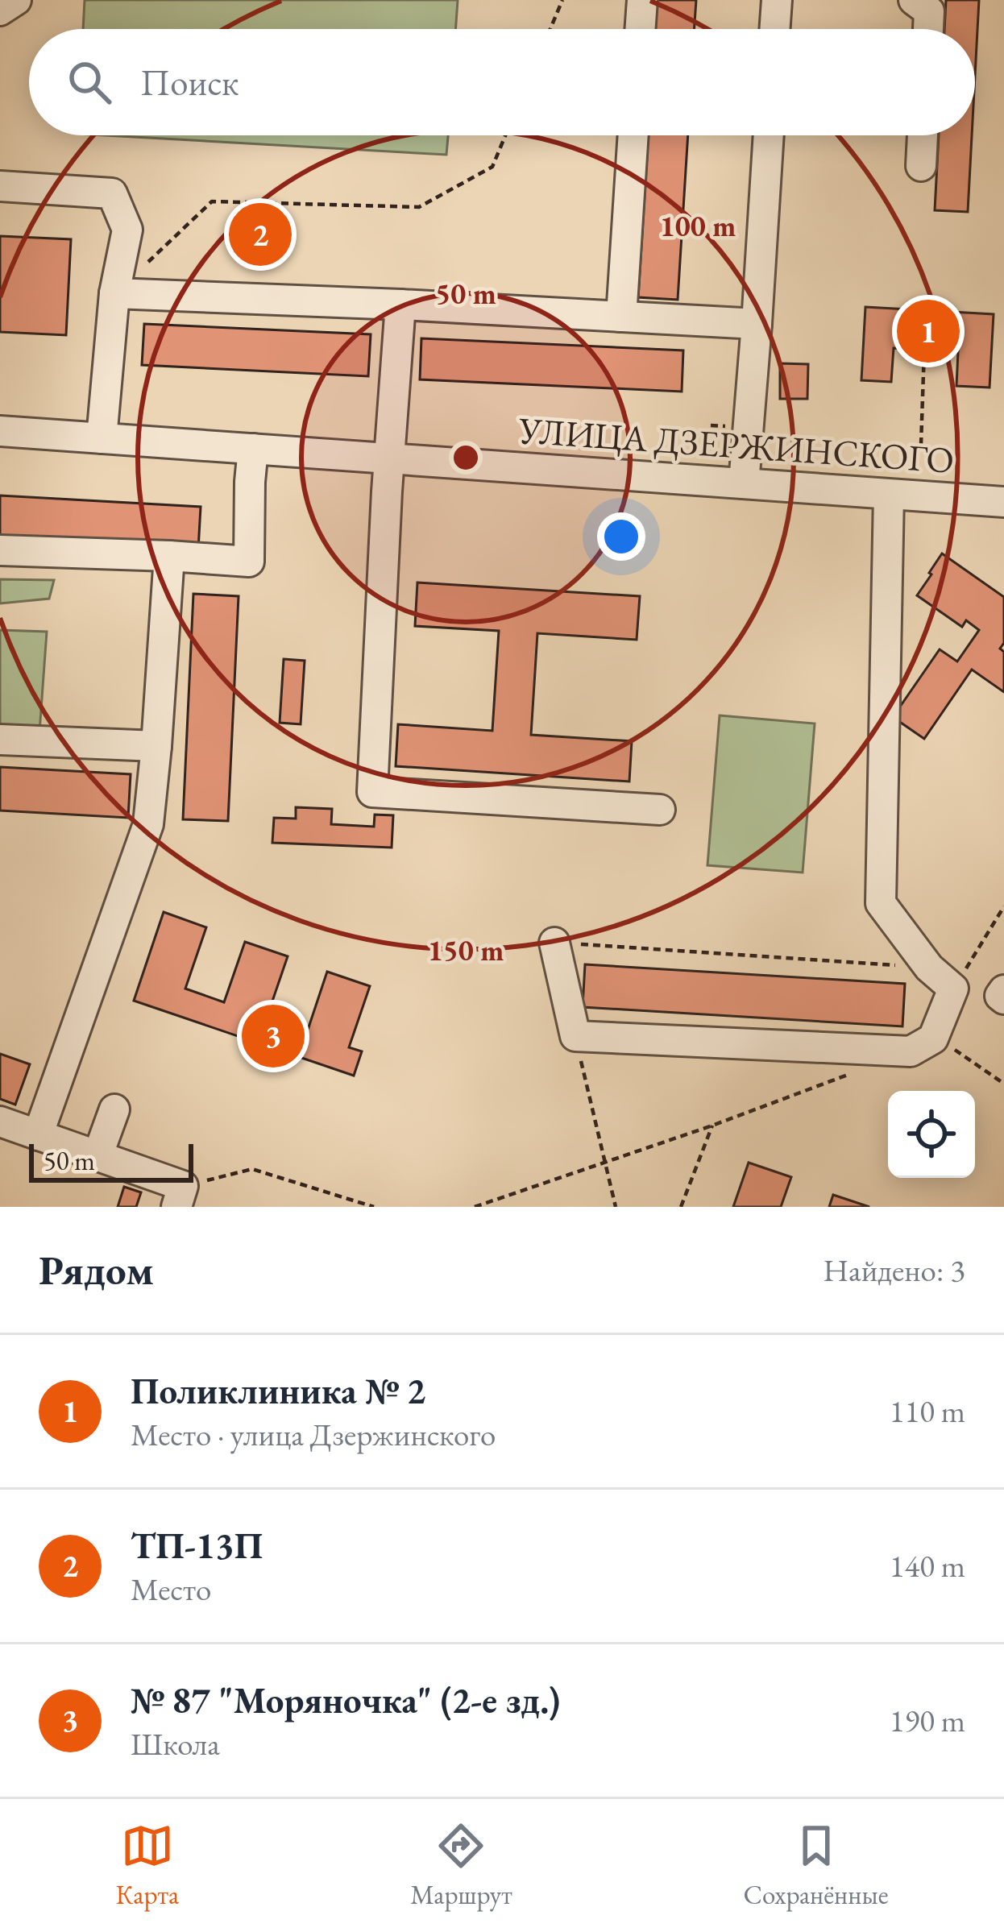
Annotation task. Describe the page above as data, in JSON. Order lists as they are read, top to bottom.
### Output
{
  "streets": {
    "street": ["УЛИЦА ДЗЕРЖИНСКОГО"]
  },
  "scale_bar": "50 m",
  "page": {
    "search": "Поиск",
    "pins": ["2", "1", "3"],
    "scale": "50 m",
    "heading": ["Рядом", "Найдено: 3"],
    "list": [
      {
        "mark": "1",
        "name": "Поликлиника № 2",
        "note": "Место · улица Дзержинского",
        "value": "110 m"
      },
      {
        "mark": "2",
        "name": "ТП-13П",
        "note": "Место",
        "value": "140 m"
      },
      {
        "mark": "3",
        "name": "№ 87 \"Моряночка\" (2-е зд.)",
        "note": "Школа",
        "value": "190 m"
      }
    ],
    "nav": ["Карта", "Маршрут", "Сохранённые"]
  },
  "rings": ["100 m", "50 m", "150 m"]
}
